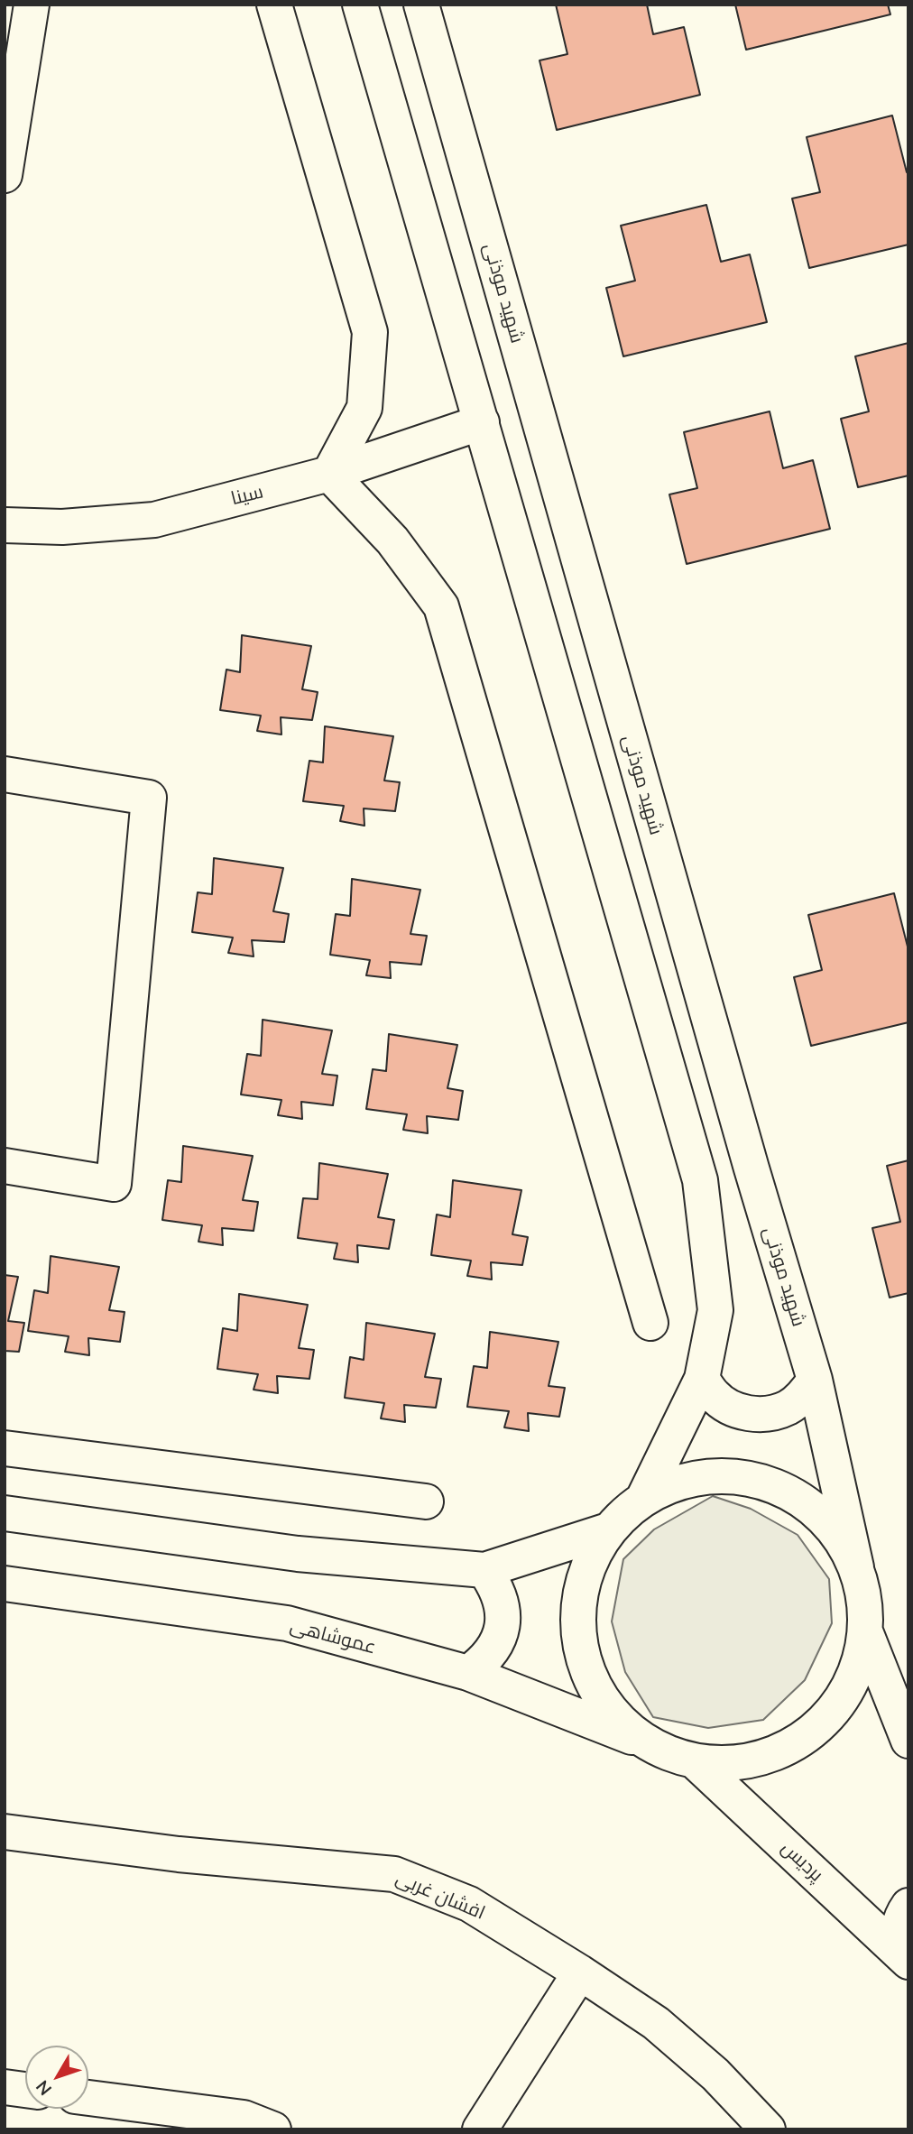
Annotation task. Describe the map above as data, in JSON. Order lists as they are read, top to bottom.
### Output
{
  "streets": {
    "main road": [
      "شهید موذنی",
      "سینا",
      "عموشاهی",
      "پردیس",
      "افشان غربی"
    ]
  },
  "crossings": [
    ["عموشاهی", "پردیس"]
  ],
  "north": "bottom left"
}
